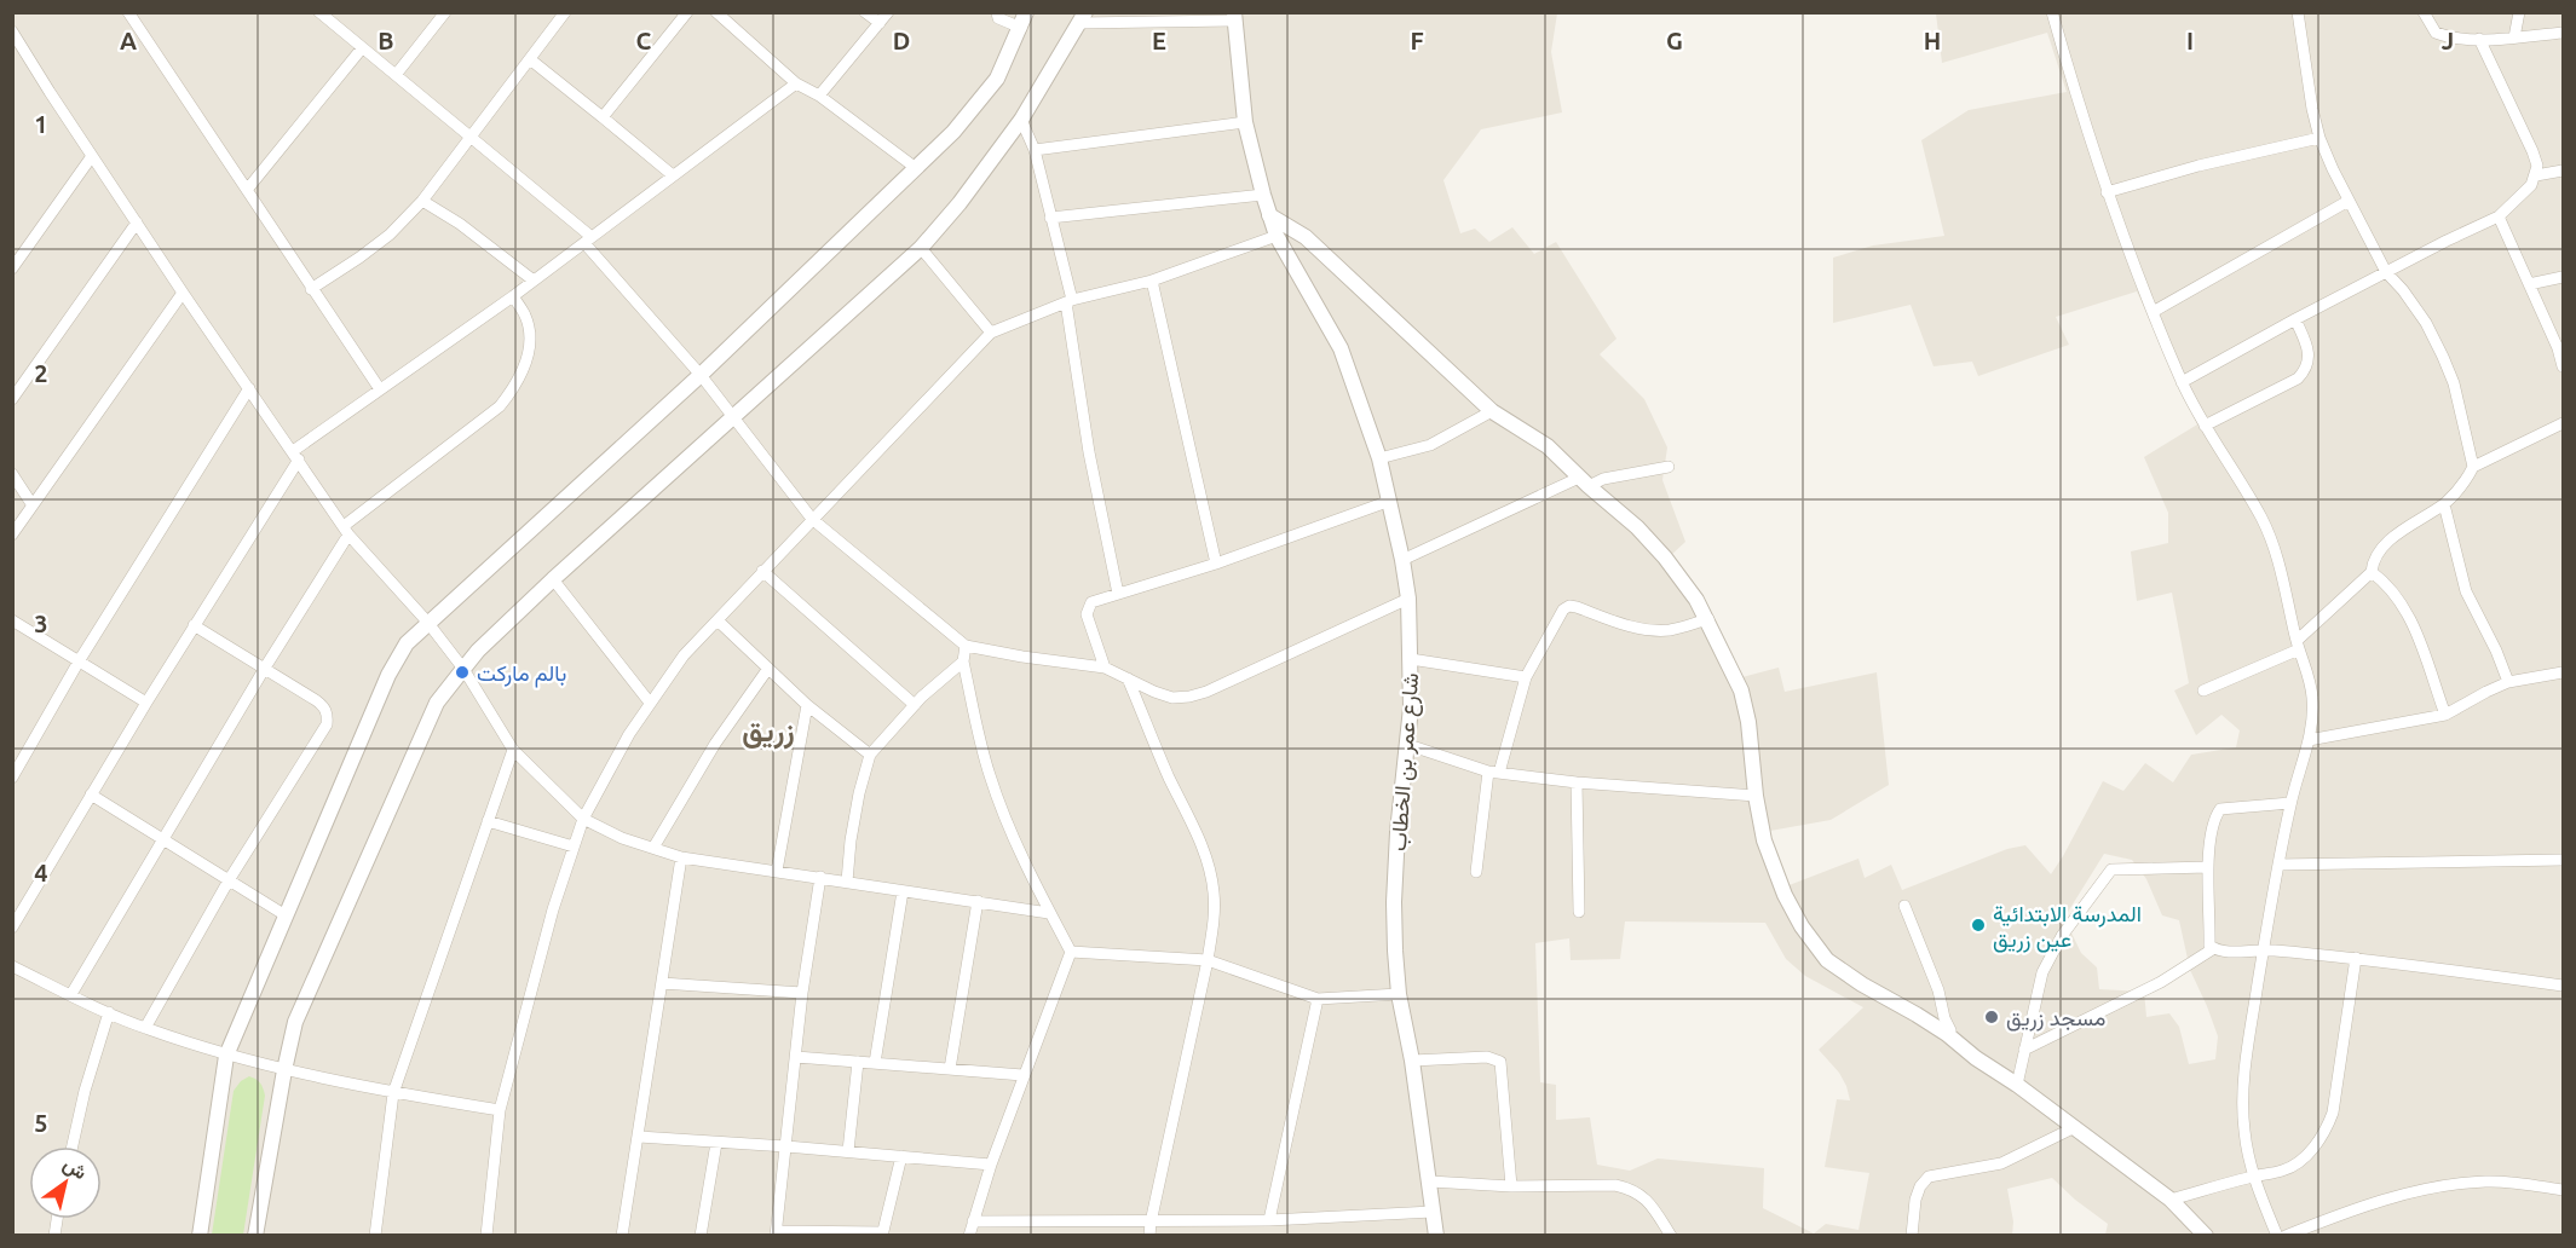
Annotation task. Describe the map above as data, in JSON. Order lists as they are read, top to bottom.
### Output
{
  "streets": {
    "street": ["شارع عمر بن الخطاب"]
  },
  "districts": ["زريق"],
  "places": ["بالم ماركت", "المدرسة الابتدائية عين زريق", "مسجد زريق"],
  "north": "top right",
  "grid": {
    "columns": [
      "A",
      "B",
      "C",
      "D",
      "E",
      "F",
      "G",
      "H",
      "I",
      "J"
    ],
    "rows": [
      "1",
      "2",
      "3",
      "4",
      "5"
    ]
  }
}
